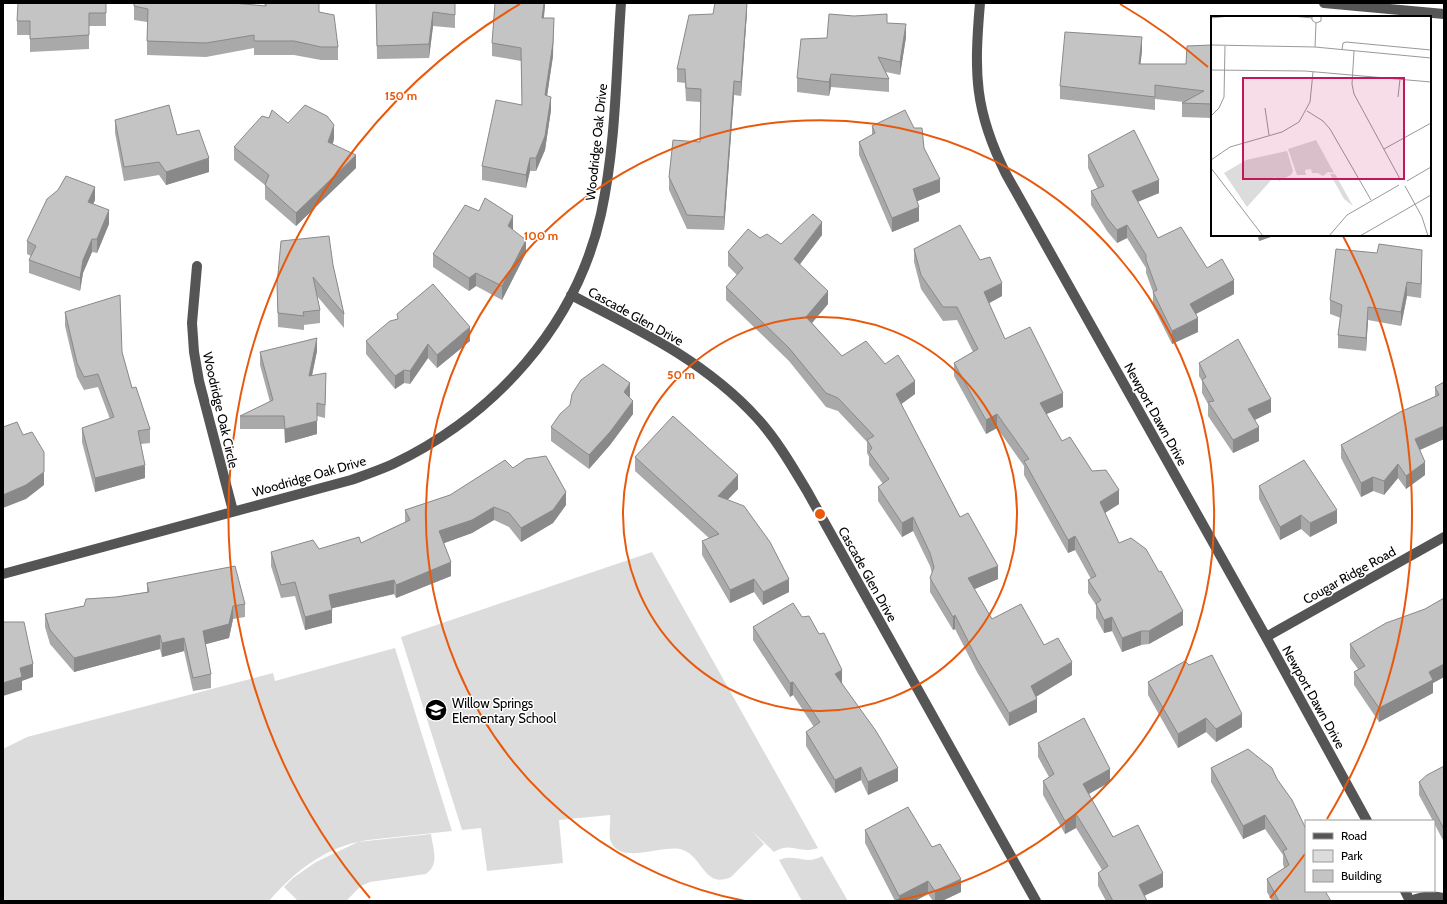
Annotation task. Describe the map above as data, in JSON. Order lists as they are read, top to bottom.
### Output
{
  "streets": {
    "street": [
      "Woodridge Oak Drive",
      "Cascade Glen Drive",
      "Woodridge Oak Circle",
      "Newport Dawn Drive",
      "Cougar Ridge Road"
    ]
  },
  "crossings": [
    ["Woodridge Oak Drive", "Cascade Glen Drive"],
    ["Woodridge Oak Drive", "Woodridge Oak Circle"],
    ["Newport Dawn Drive", "Cougar Ridge Road"]
  ],
  "places": {
    "school or university": ["Willow Springs Elementary School"]
  },
  "legend": ["Road", "Park", "Building"],
  "rings": ["150 m", "100 m", "50 m"]
}
